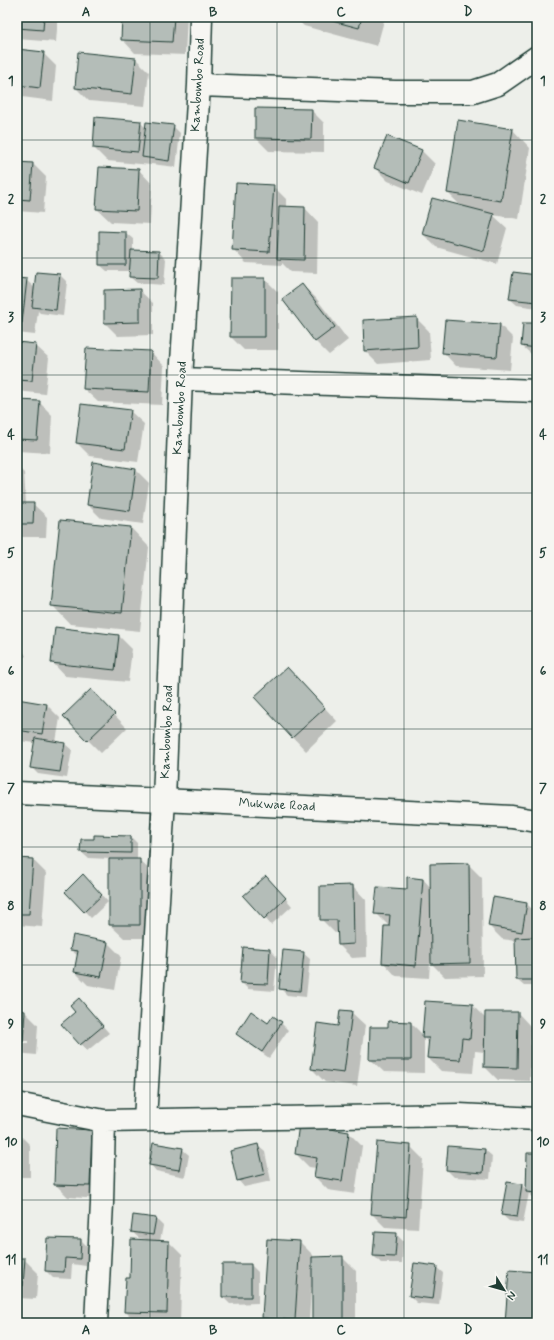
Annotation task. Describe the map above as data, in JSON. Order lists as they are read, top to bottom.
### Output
{
  "streets": {
    "street": ["Kambombo Road", "Mukwae Road"]
  },
  "crossings": [
    ["Kambombo Road", "Mukwae Road"]
  ],
  "north": "bottom right",
  "grid": {
    "columns": [
      "A",
      "B",
      "C",
      "D"
    ],
    "rows": [
      "1",
      "2",
      "3",
      "4",
      "5",
      "6",
      "7",
      "8",
      "9",
      "10",
      "11"
    ]
  }
}
